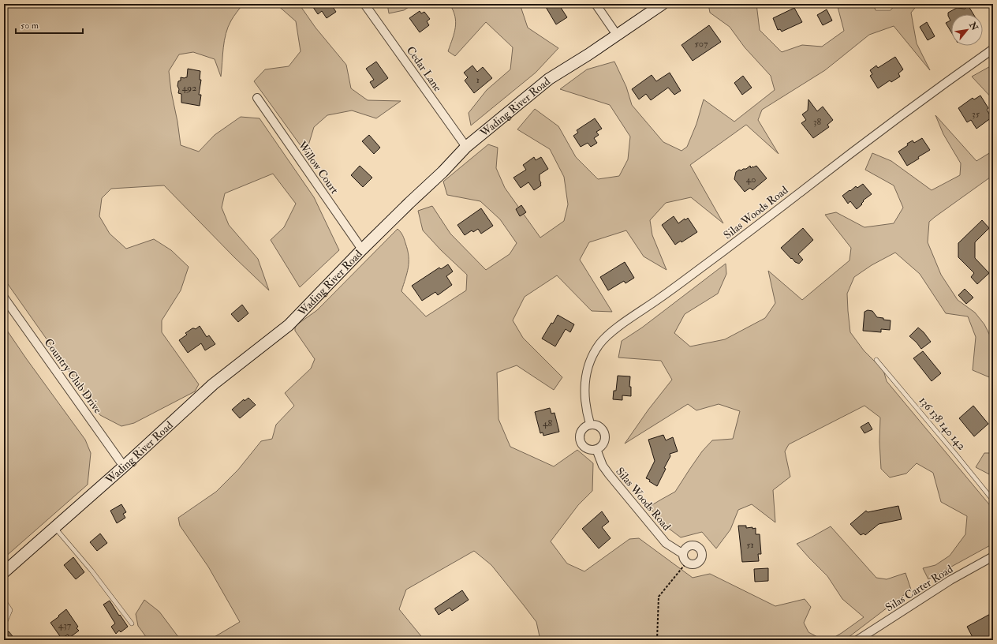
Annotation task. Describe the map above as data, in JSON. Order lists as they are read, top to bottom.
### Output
{
  "streets": {
    "main road": ["Wading River Road"],
    "street": [
      "Cedar Lane",
      "Willow Court",
      "Silas Woods Road",
      "Country Club Drive",
      "Silas Carter Road"
    ],
    "lane": ["136 138 140 142"]
  },
  "crossings": [
    ["Cedar Lane", "Wading River Road"],
    ["Wading River Road", "Willow Court"],
    ["Wading River Road", "Country Club Drive"]
  ],
  "house_numbers": [
    "507",
    "1",
    "492",
    "35",
    "38",
    "40",
    "48",
    "51",
    "437"
  ],
  "scale_bar": "50 m",
  "north": "top right"
}
